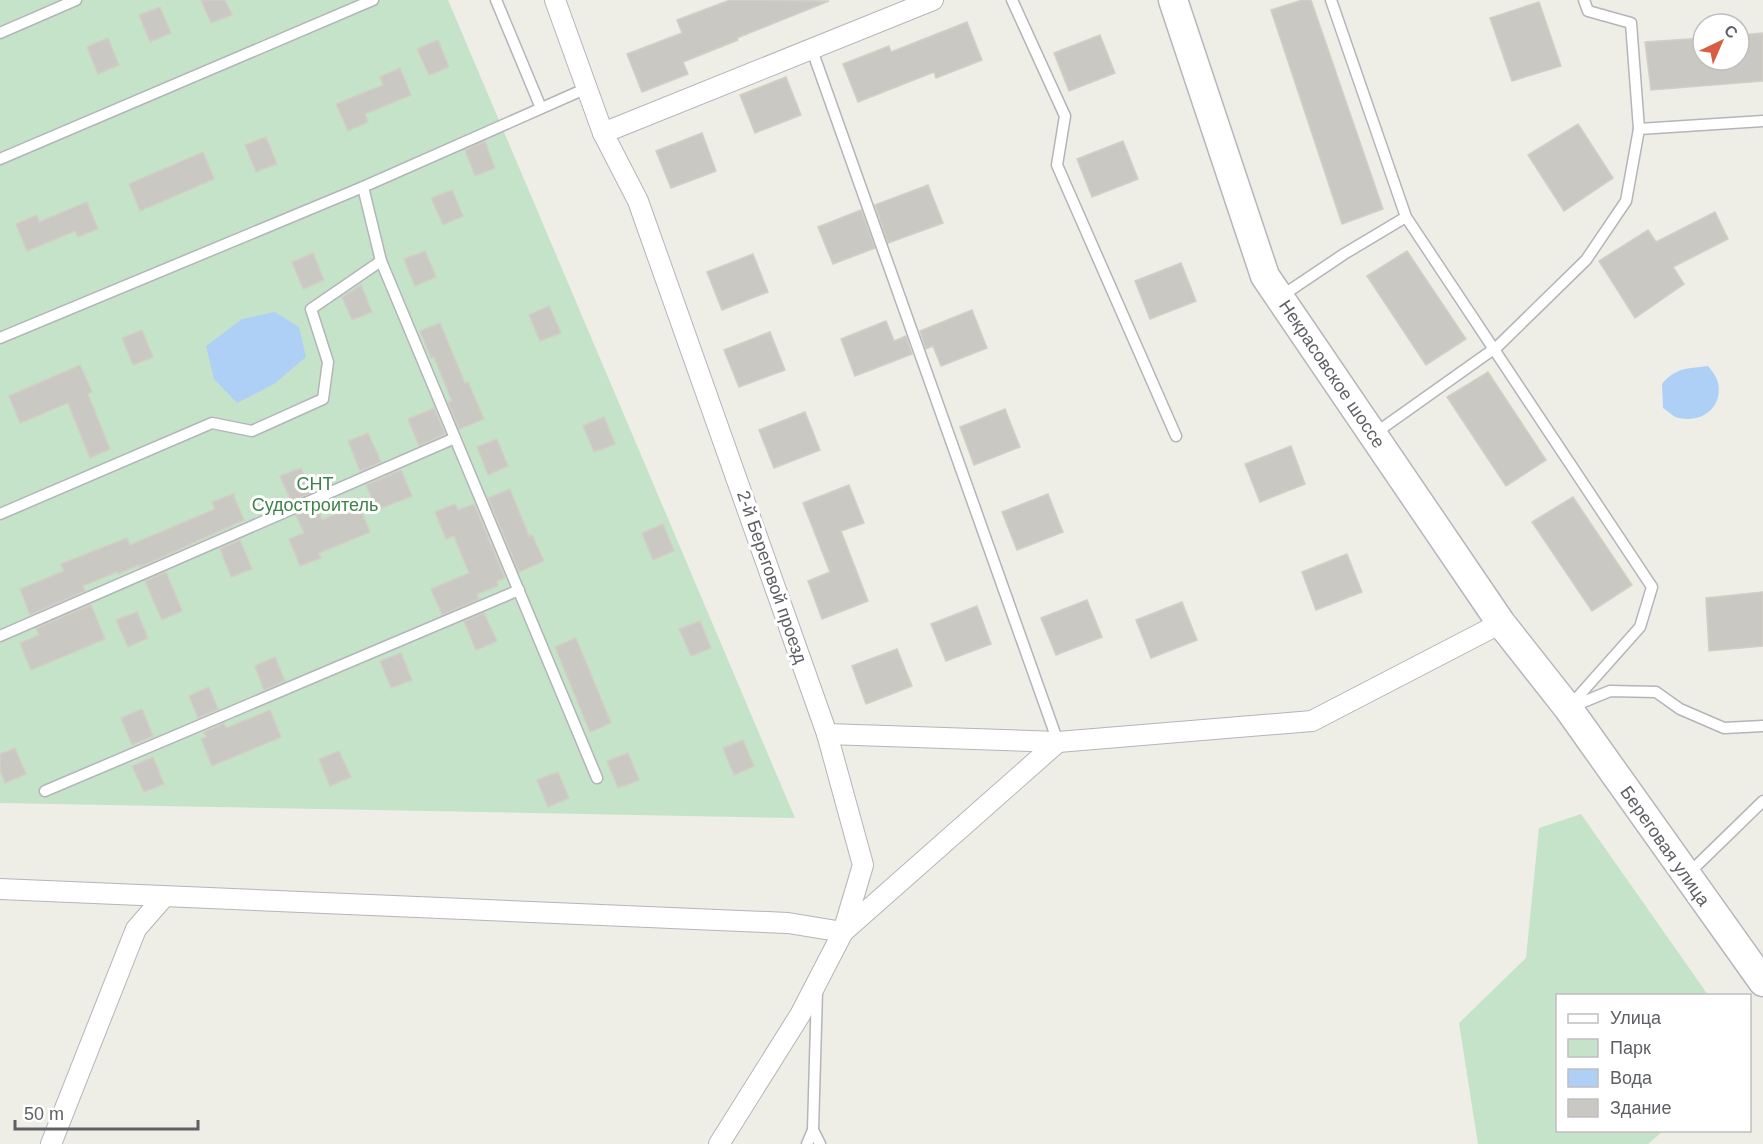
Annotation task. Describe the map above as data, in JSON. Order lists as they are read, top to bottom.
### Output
{
  "streets": {
    "main road": ["Некрасовское шоссе", "Береговая улица"],
    "street": ["2-й Береговой проезд"]
  },
  "crossings": [
    ["Некрасовское шоссе", "Береговая улица"]
  ],
  "parks": ["СНТ Судостроитель"],
  "legend": [
    "Улица",
    "Парк",
    "Вода",
    "Здание"
  ],
  "scale_bar": "50 m",
  "north": "top right"
}
